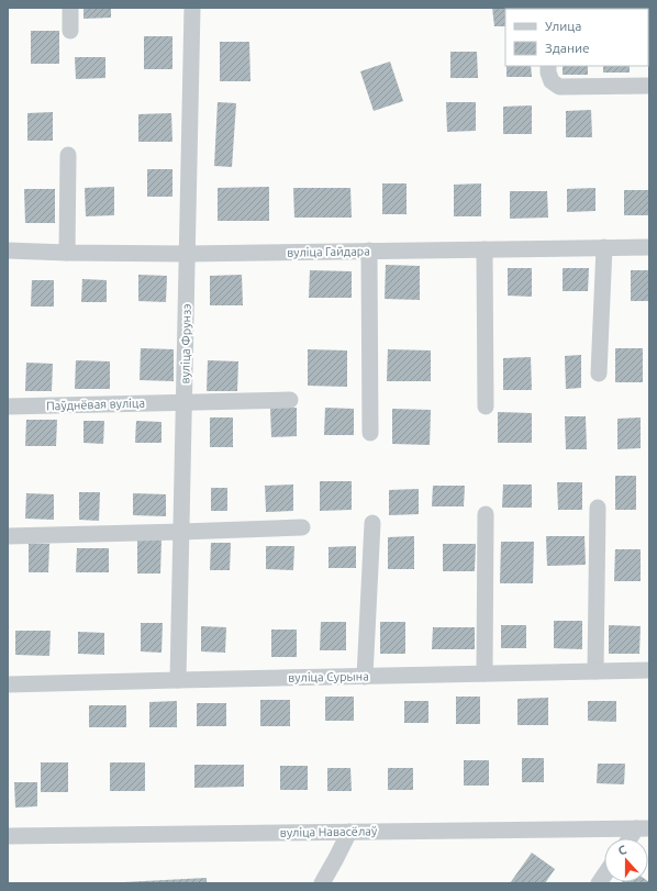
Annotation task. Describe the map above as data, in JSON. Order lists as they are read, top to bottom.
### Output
{
  "streets": {
    "street": [
      "вуліца Гайдара",
      "вуліца Фрунзэ",
      "Паўднёвая вуліца",
      "вуліца Сурына",
      "вуліца Навасёлаў"
    ]
  },
  "crossings": [
    ["вуліца Гайдара", "вуліца Фрунзэ"],
    ["вуліца Фрунзэ", "Паўднёвая вуліца"],
    ["вуліца Фрунзэ", "вуліца Сурына"]
  ],
  "legend": ["Улица", "Здание"],
  "north": "top"
}
